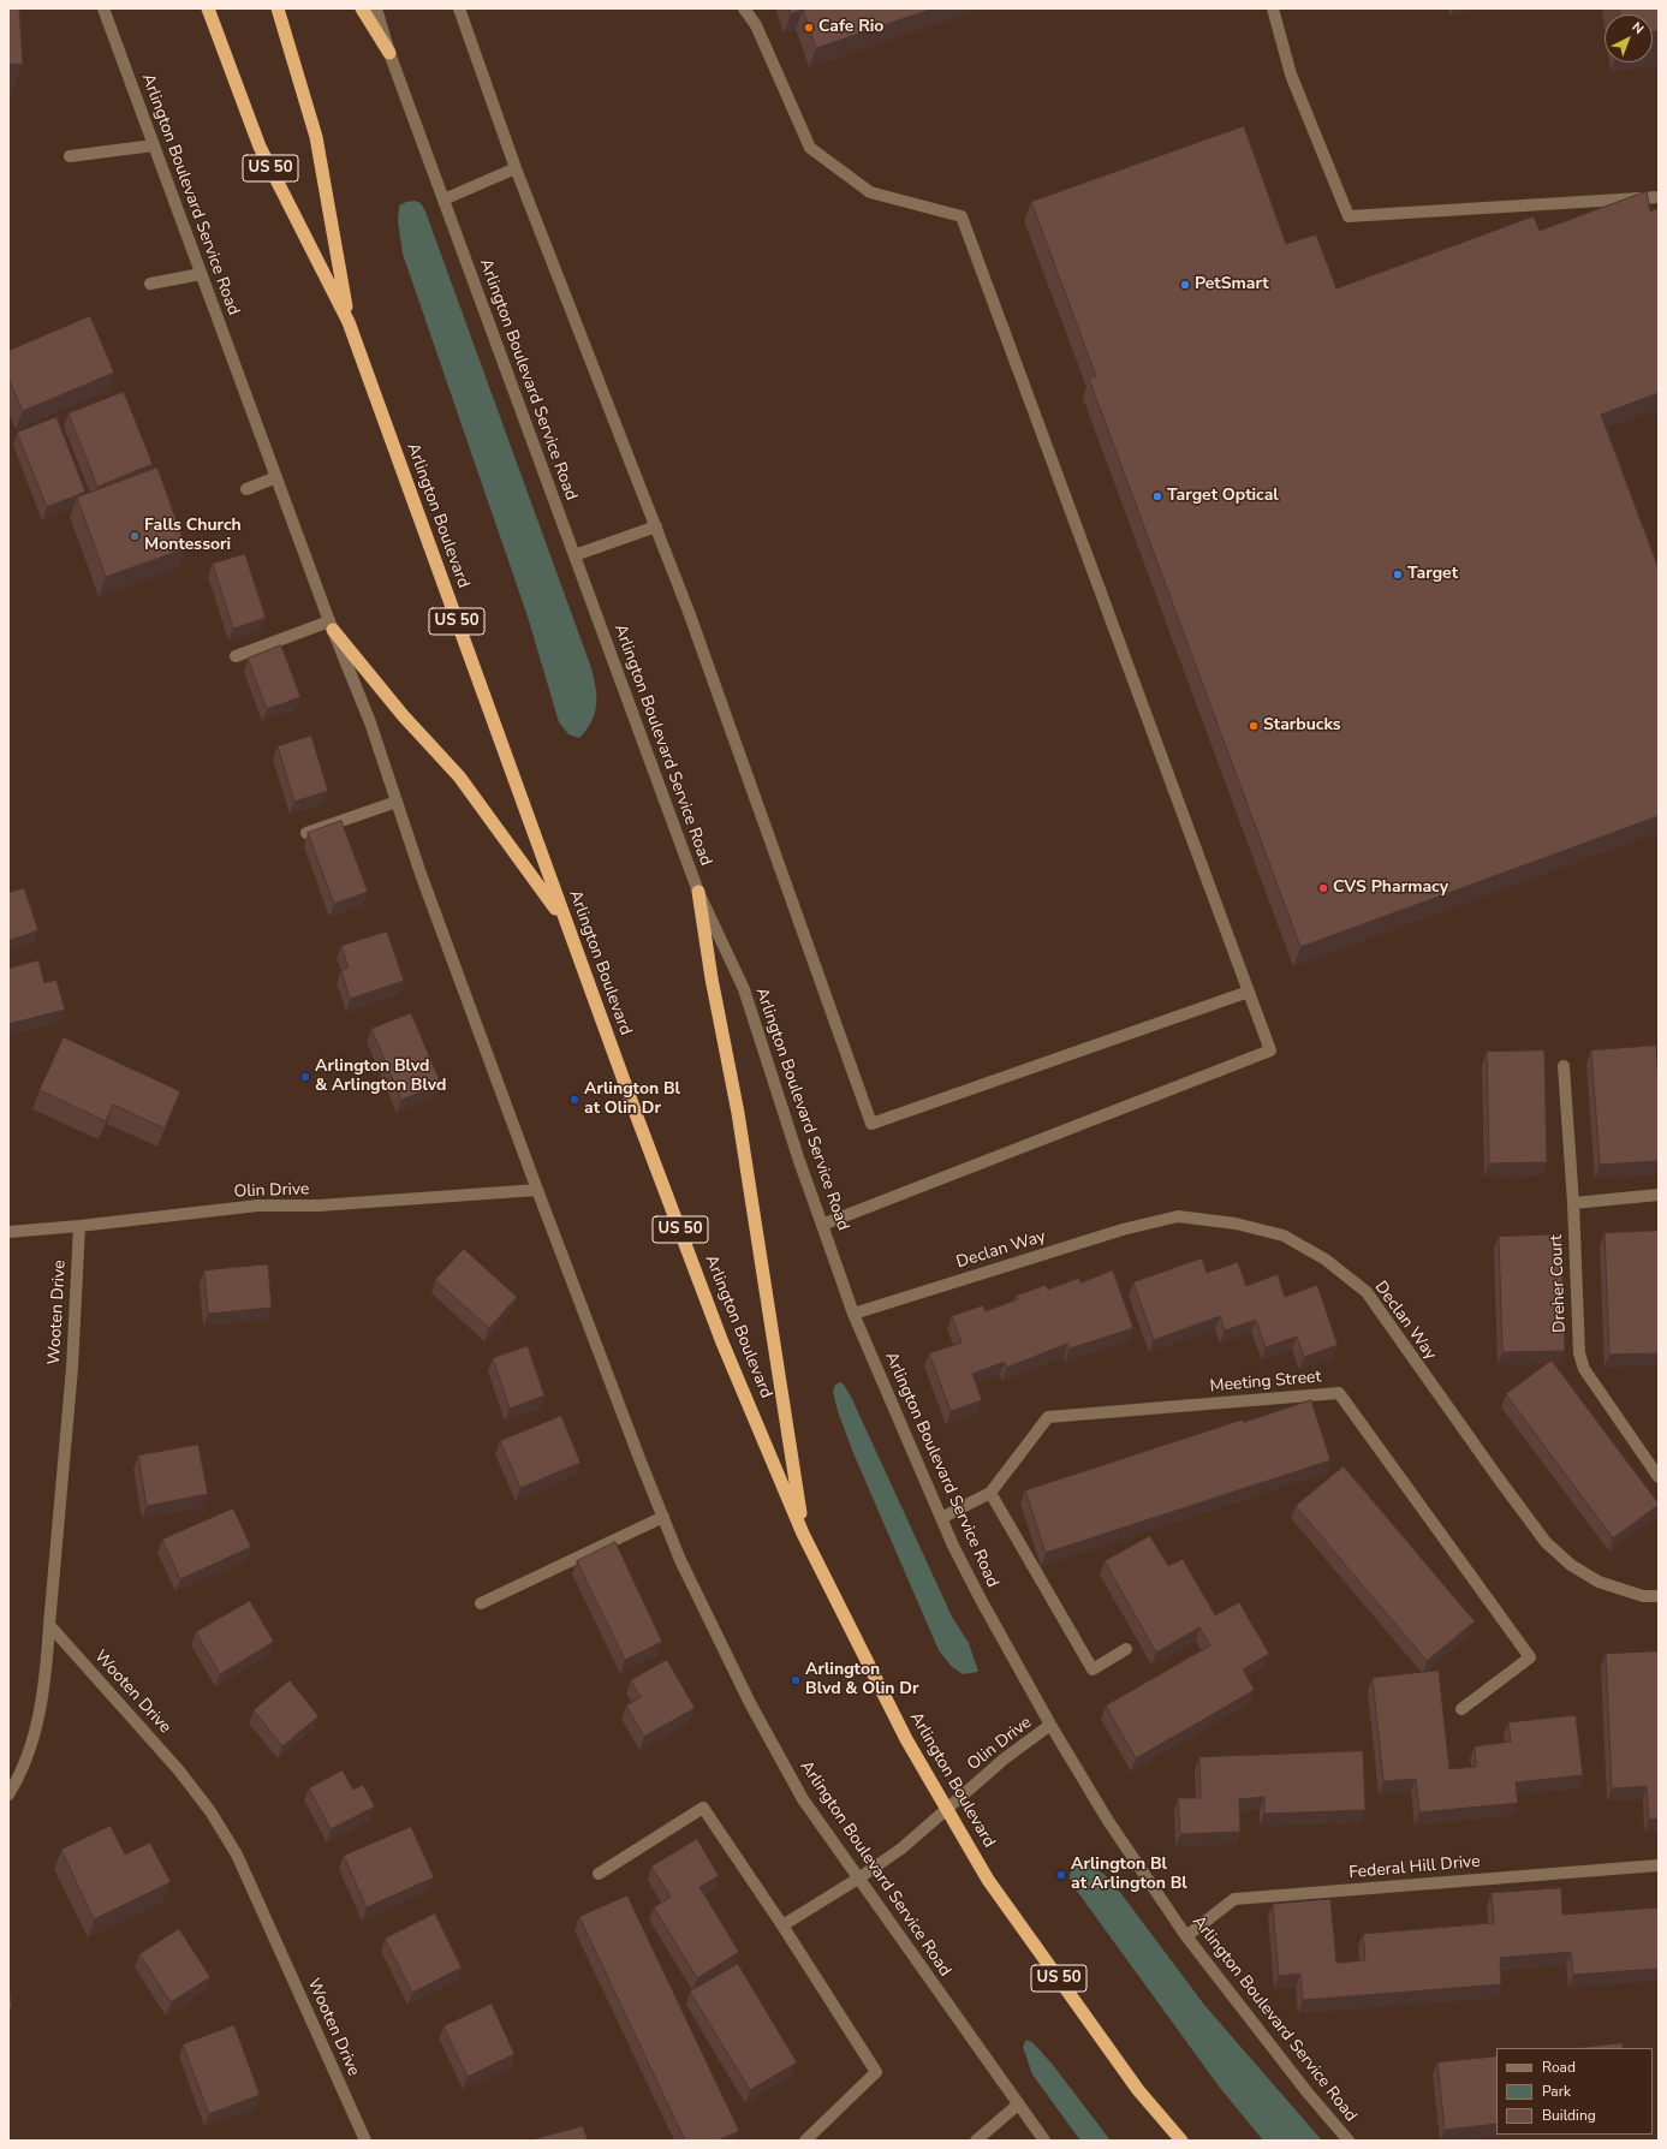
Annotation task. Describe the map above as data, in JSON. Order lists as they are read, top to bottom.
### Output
{
  "streets": {
    "highway": ["US 50", "Arlington Boulevard"],
    "street": [
      "Arlington Boulevard Service Road",
      "Olin Drive",
      "Declan Way",
      "Dreher Court",
      "Wooten Drive",
      "Meeting Street",
      "Federal Hill Drive"
    ]
  },
  "crossings": [
    ["Arlington Boulevard Service Road", "Olin Drive"],
    ["Arlington Boulevard Service Road", "Declan Way"],
    ["Arlington Boulevard Service Road", "Meeting Street"],
    ["Arlington Boulevard Service Road", "Federal Hill Drive"],
    ["Arlington Boulevard", "Olin Drive"],
    ["Olin Drive", "Wooten Drive"]
  ],
  "places": [
    "Cafe Rio",
    "PetSmart",
    "Target Optical",
    "Falls Church Montessori",
    "Target",
    "Starbucks",
    "CVS Pharmacy",
    "Arlington Blvd & Arlington Blvd",
    "Arlington Bl at Olin Dr",
    "Arlington Blvd & Olin Dr",
    "Arlington Bl at Arlington Bl"
  ],
  "legend": ["Road", "Park", "Building"],
  "north": "top right"
}
